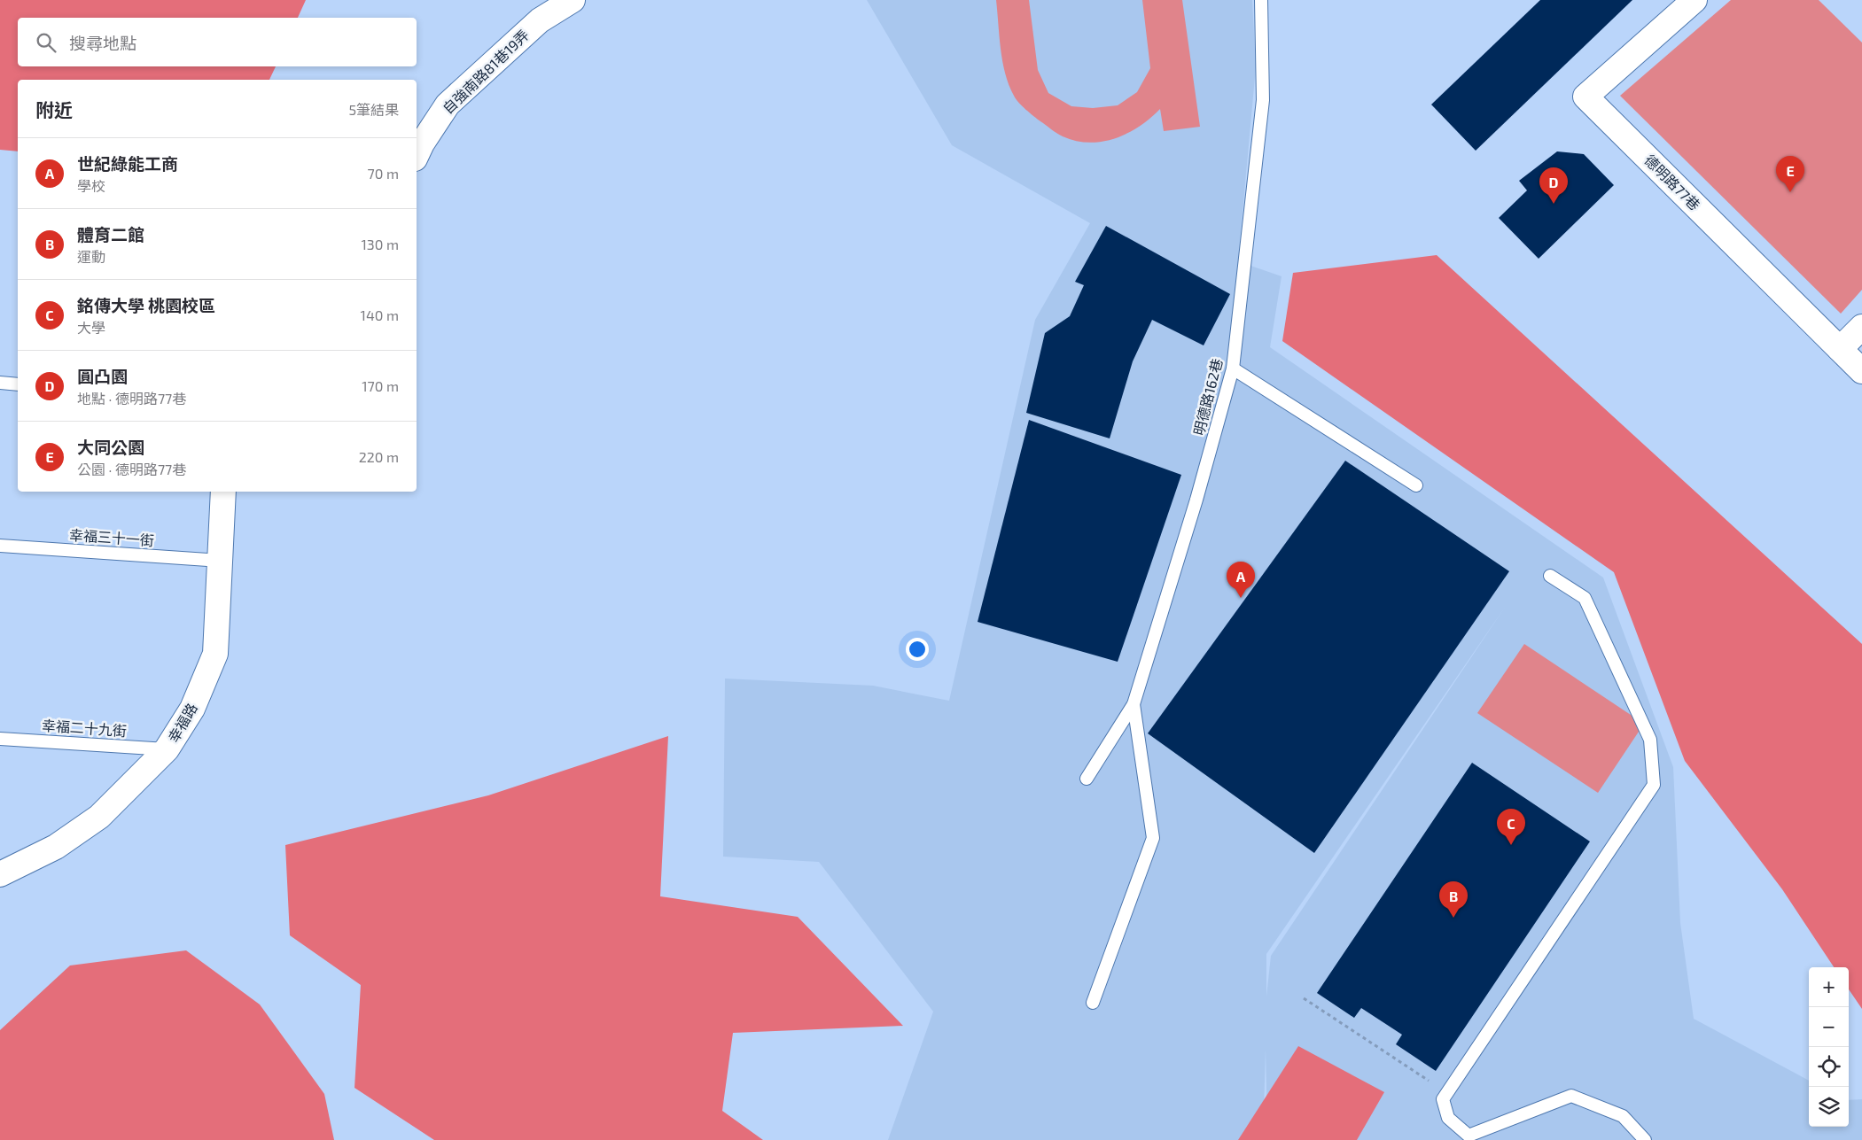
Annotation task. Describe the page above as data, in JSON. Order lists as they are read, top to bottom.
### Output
{
  "streets": {
    "street": ["自強南路81巷19弄", "德明路77巷", "幸福路"],
    "lane": ["明德路162巷", "幸福三十一街", "幸福二十九街"]
  },
  "crossings": [
    ["幸福三十一街", "幸福路"],
    ["幸福路", "幸福二十九街"]
  ],
  "page": {
    "search": "搜尋地點",
    "heading": ["附近", "5筆結果"],
    "list": [
      {
        "mark": "A",
        "name": "世紀綠能工商",
        "note": "學校",
        "value": "70 m"
      },
      {
        "mark": "B",
        "name": "體育二館",
        "note": "運動",
        "value": "130 m"
      },
      {
        "mark": "C",
        "name": "銘傳大學 桃園校區",
        "note": "大學",
        "value": "140 m"
      },
      {
        "mark": "D",
        "name": "圓凸園",
        "note": "地點 · 德明路77巷",
        "value": "170 m"
      },
      {
        "mark": "E",
        "name": "大同公園",
        "note": "公園 · 德明路77巷",
        "value": "220 m"
      }
    ],
    "pins": [
      "E",
      "D",
      "A",
      "C",
      "B"
    ],
    "map_buttons": ["+", "−"]
  }
}
